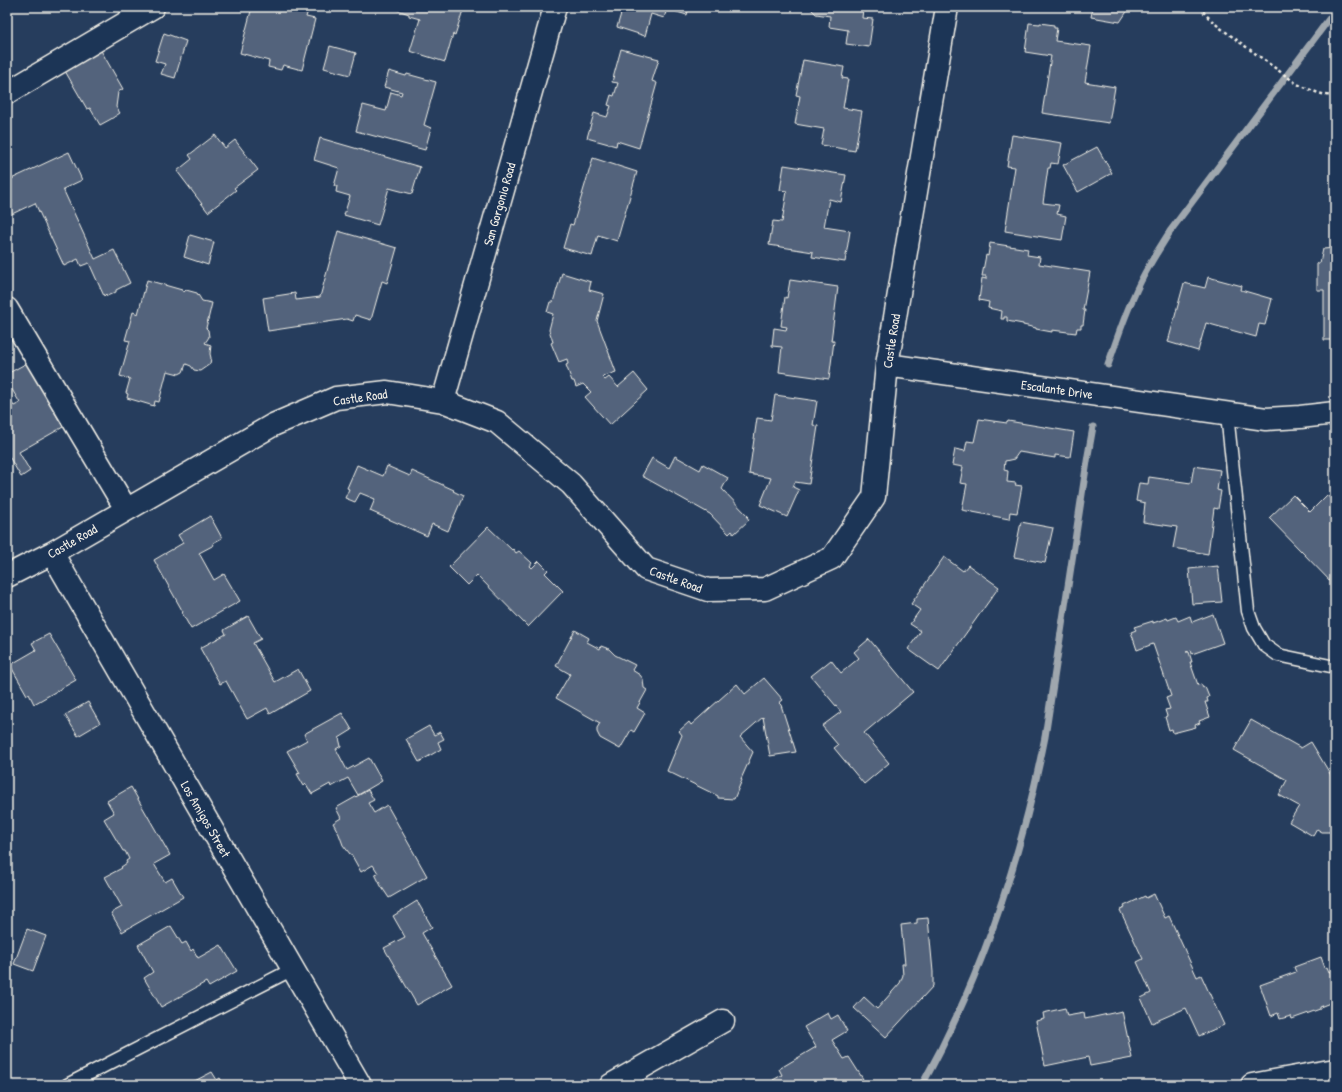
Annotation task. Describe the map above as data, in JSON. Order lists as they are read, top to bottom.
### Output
{
  "streets": {
    "street": [
      "San Gorgonio Road",
      "Castle Road",
      "Escalante Drive",
      "Los Amigos Street"
    ]
  },
  "crossings": [
    ["San Gorgonio Road", "Castle Road"],
    ["Castle Road", "Escalante Drive"],
    ["Castle Road", "Los Amigos Street"]
  ]
}
